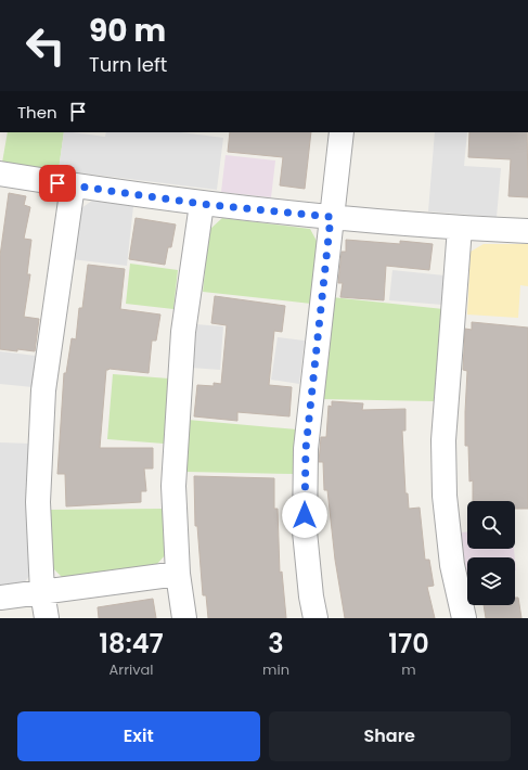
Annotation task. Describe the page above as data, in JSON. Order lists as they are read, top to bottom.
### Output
{
  "page": {
    "turn": ["90 m", "Turn left"],
    "then": "Then",
    "eta": [
      "18:47",
      "Arrival",
      "3",
      "min",
      "170",
      "m"
    ],
    "buttons": ["Exit", "Share"]
  }
}
